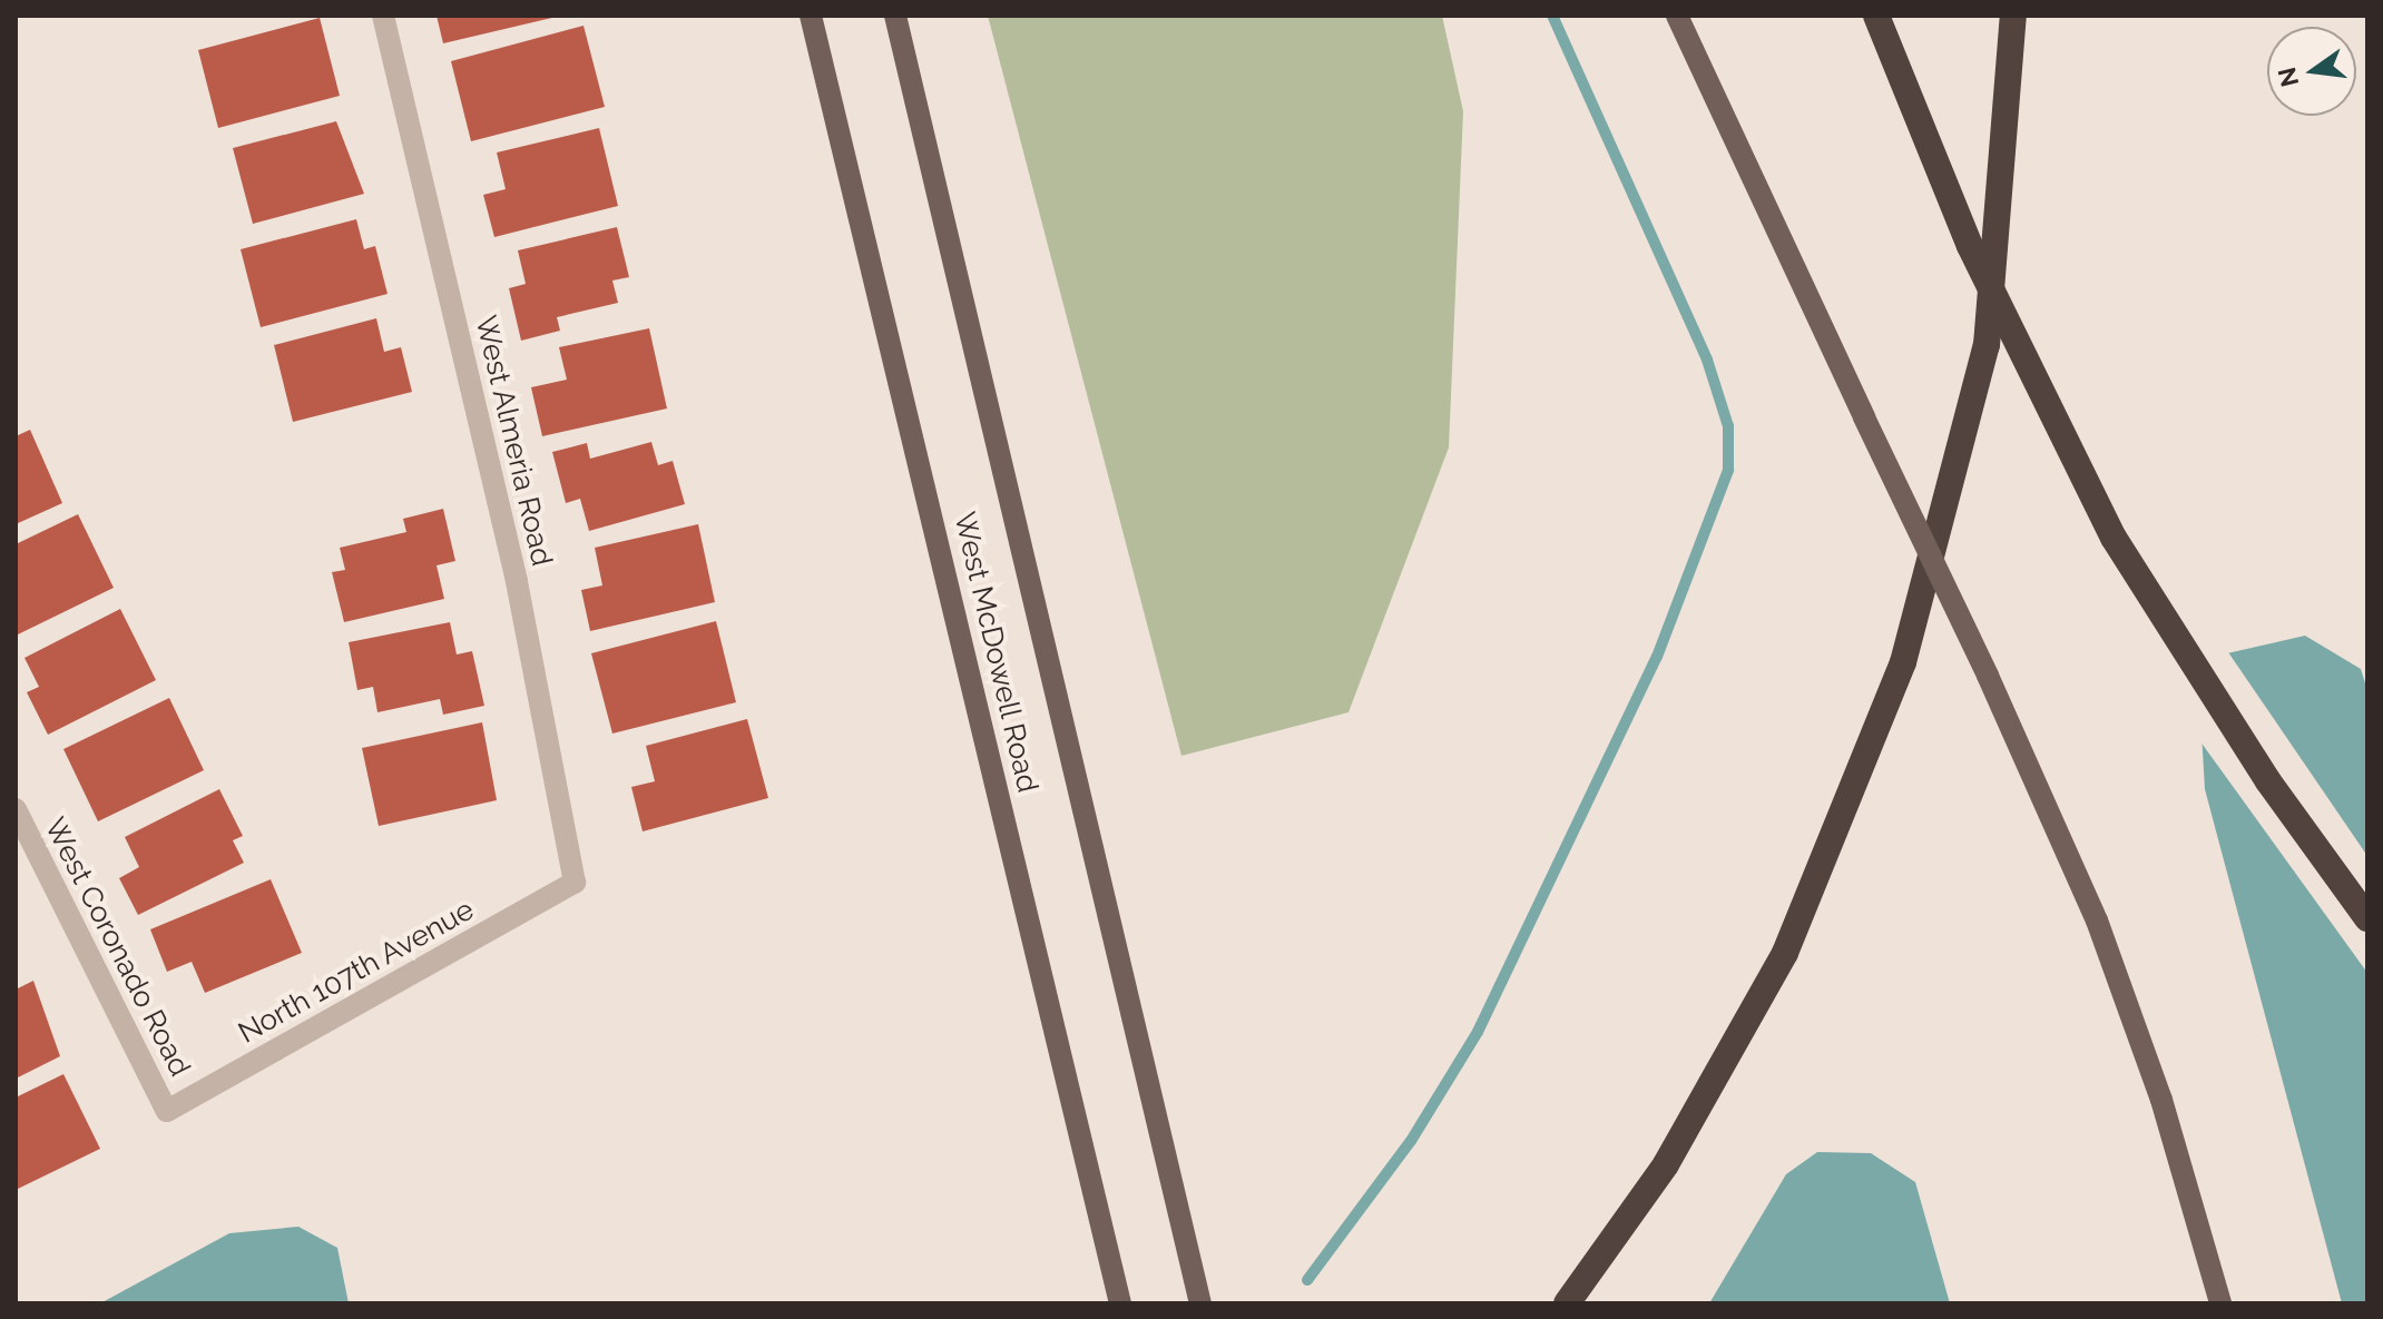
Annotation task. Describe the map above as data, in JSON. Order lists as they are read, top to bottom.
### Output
{
  "streets": {
    "main road": ["West McDowell Road"],
    "street": ["West Almeria Road", "West Coronado Road", "North 107th Avenue"]
  },
  "crossings": [
    ["West Almeria Road", "North 107th Avenue"],
    ["West Coronado Road", "North 107th Avenue"]
  ],
  "north": "left"
}
